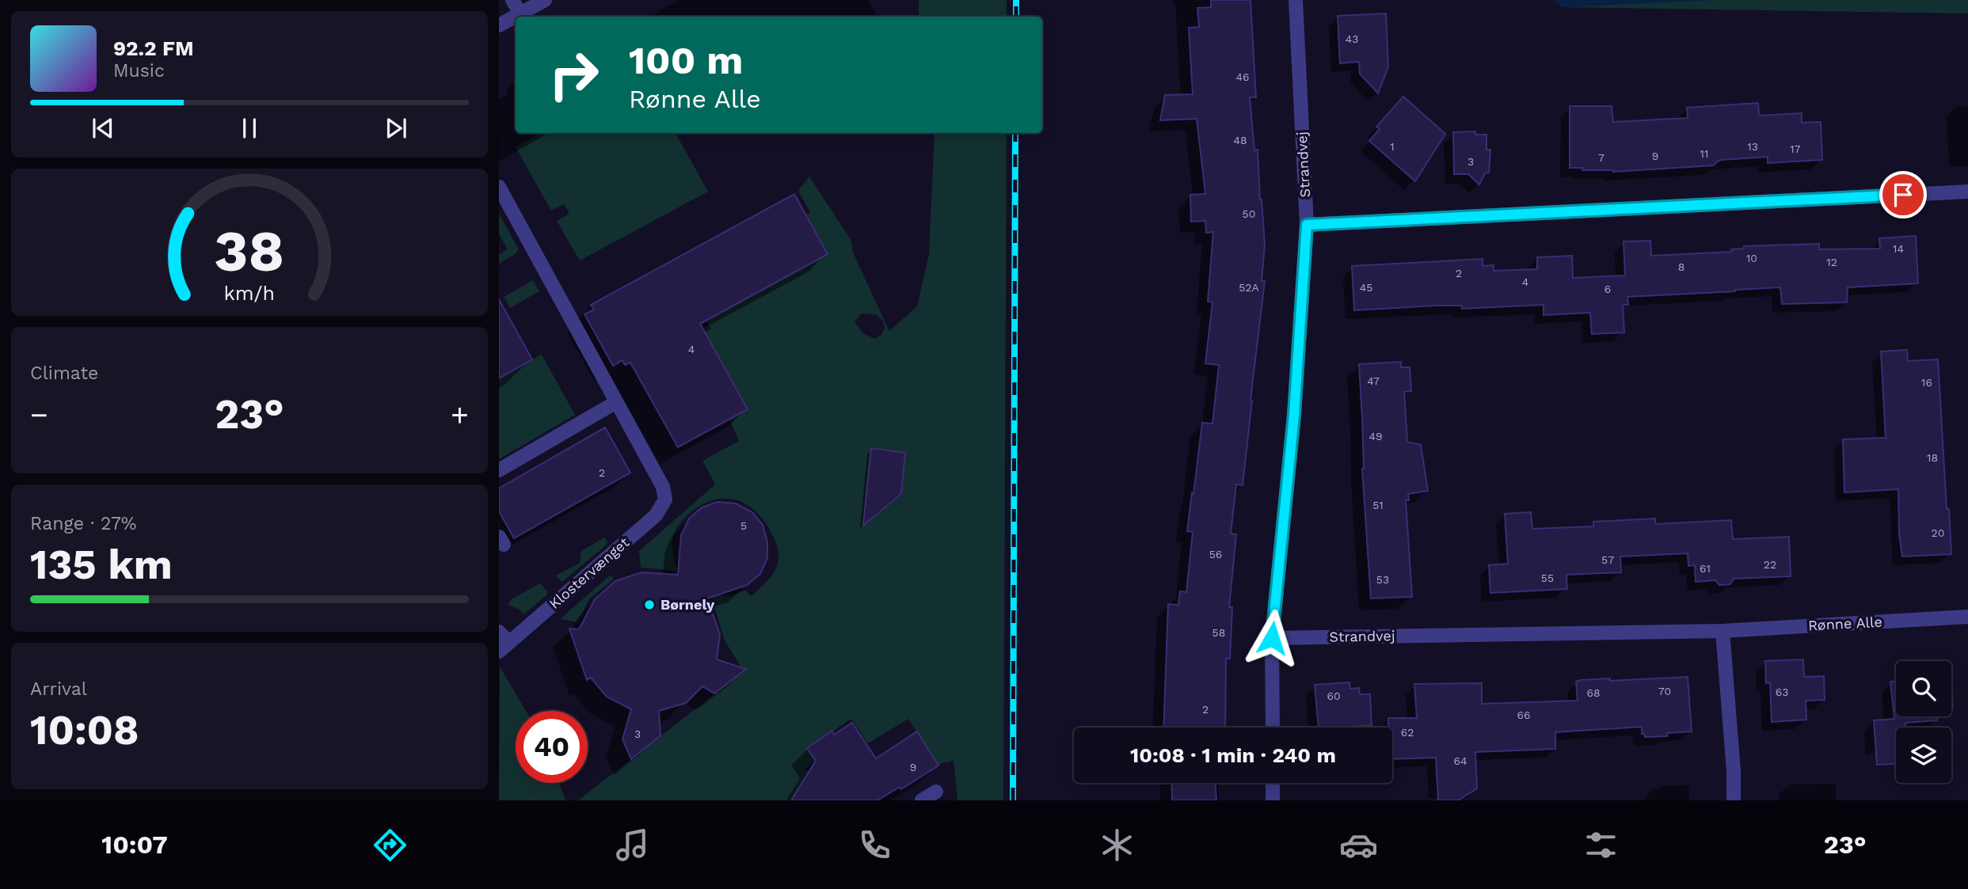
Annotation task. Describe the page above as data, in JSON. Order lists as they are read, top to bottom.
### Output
{
  "streets": {
    "street": ["Strandvej", "Klostervænget", "Rønne Alle"]
  },
  "crossings": [
    ["Strandvej", "Rønne Alle"]
  ],
  "places": ["Børnely"],
  "house_numbers": [
    "43",
    "46",
    "48",
    "1",
    "13",
    "17",
    "11",
    "9",
    "7",
    "3",
    "50",
    "14",
    "10",
    "12",
    "8",
    "2",
    "4",
    "52A",
    "45",
    "6",
    "4",
    "47",
    "16",
    "49",
    "18",
    "2",
    "51",
    "5",
    "20",
    "56",
    "57",
    "22",
    "61",
    "55",
    "53",
    "58",
    "70",
    "63",
    "68",
    "60",
    "2",
    "66",
    "62",
    "3",
    "64",
    "9"
  ],
  "page": {
    "turn": ["100 m", "Rønne Alle"],
    "song": ["92.2 FM", "Music"],
    "tile": [
      "Climate",
      ["Range · 27%", "135 km"],
      ["Arrival", "10:08"]
    ],
    "heat": ["−", "23°", "+"],
    "limit": "40",
    "trip": "10:08 · 1 min · 240 m",
    "tabs": ["10:07", "23°"],
    "gauge": ["38", "km/h"]
  }
}
